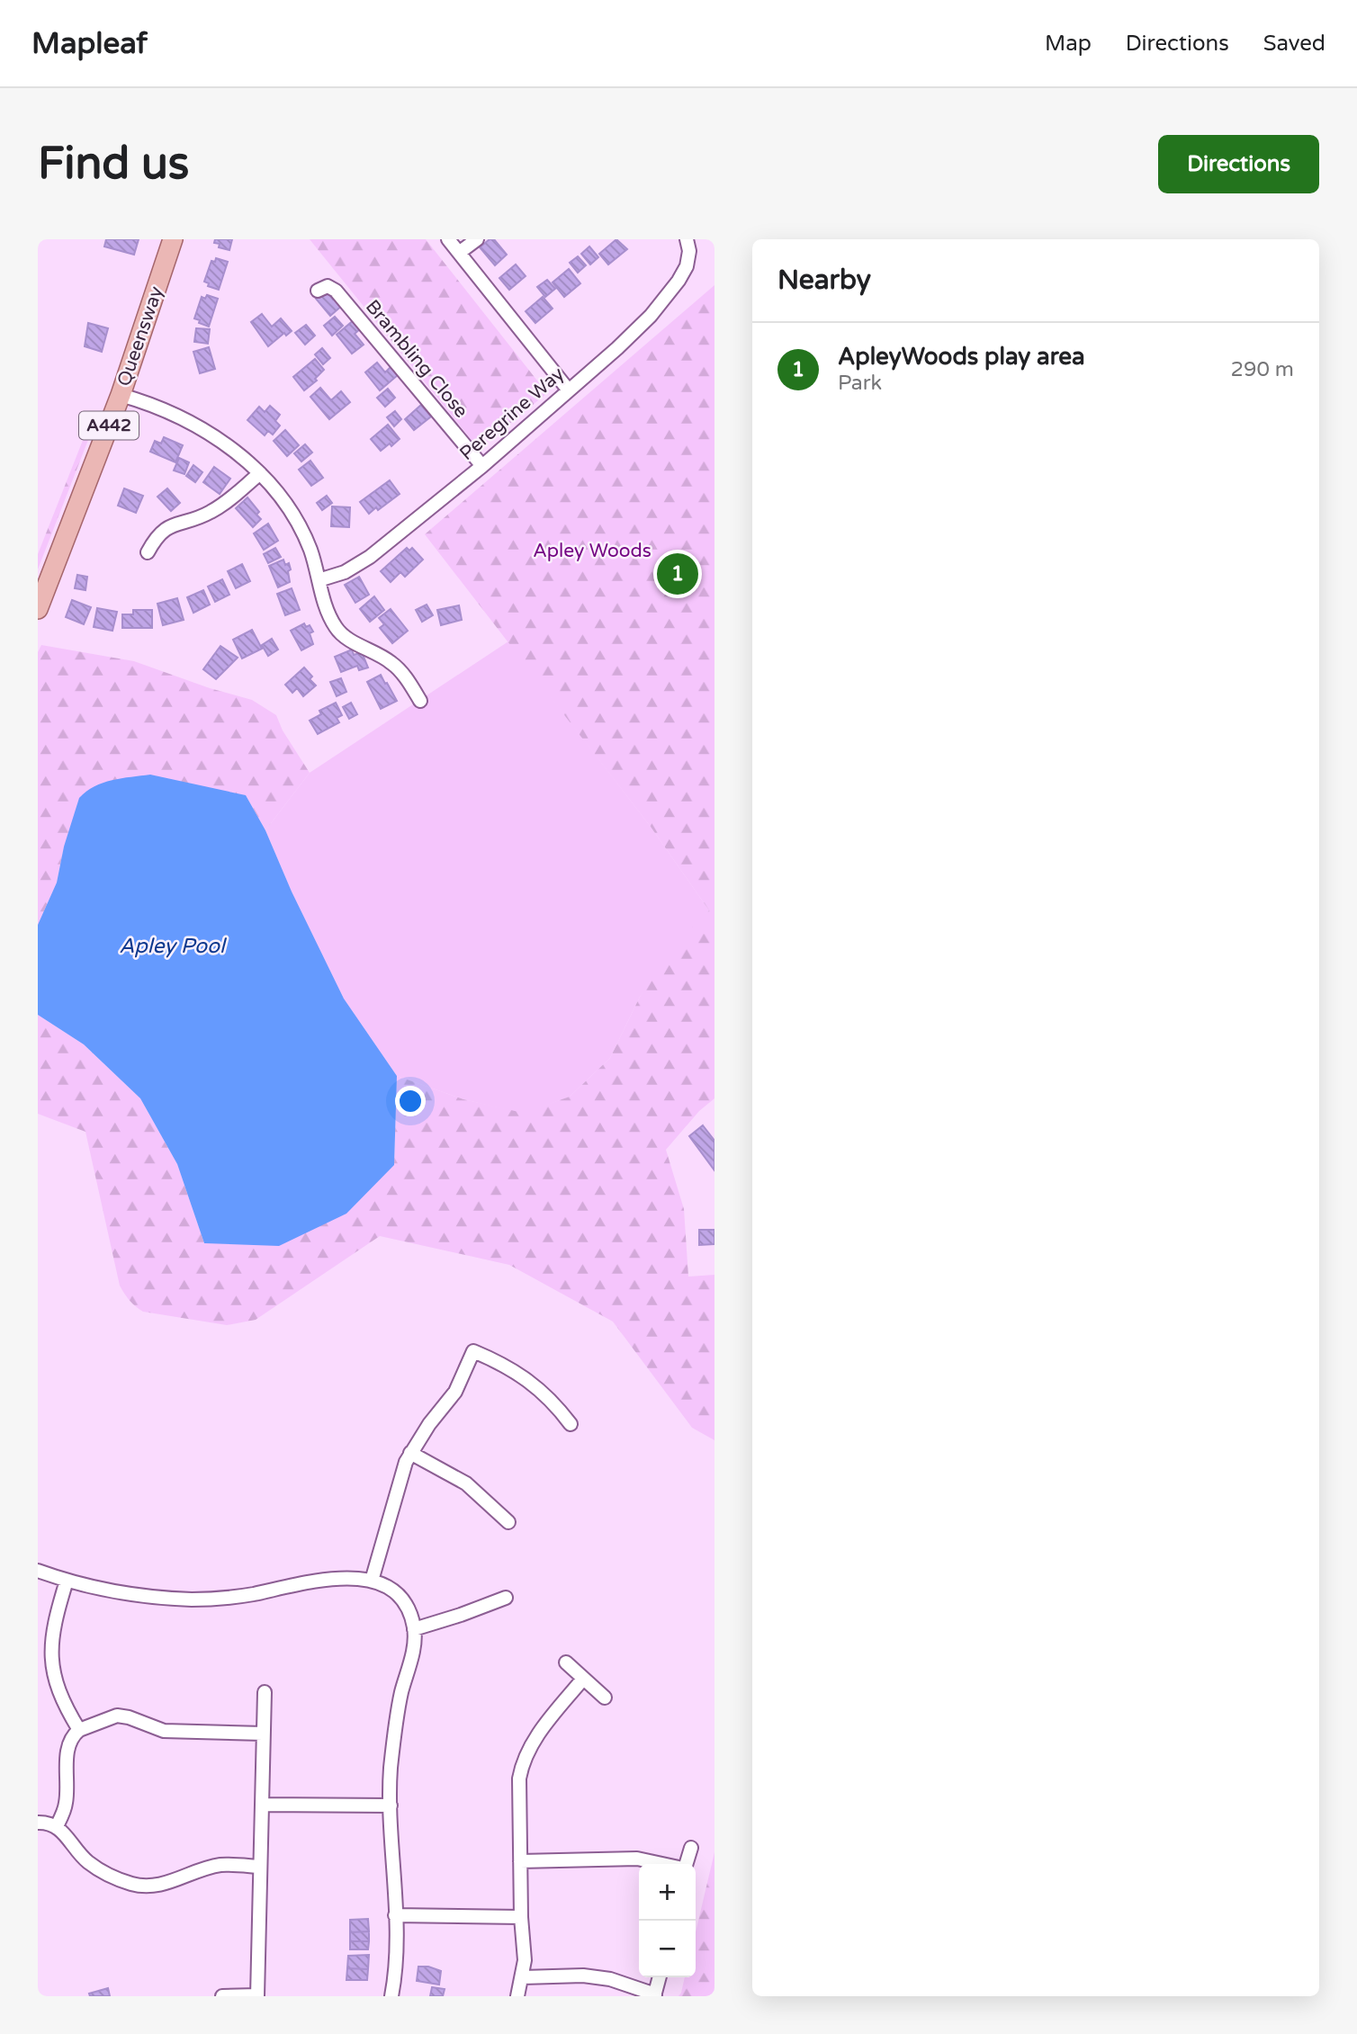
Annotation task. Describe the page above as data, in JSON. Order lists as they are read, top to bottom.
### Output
{
  "streets": {
    "main road": ["Queensway", "A442"],
    "street": ["Brambling Close", "Peregrine Way"]
  },
  "crossings": [
    ["Brambling Close", "Peregrine Way"]
  ],
  "water": ["Apley Pool"],
  "parks": ["Apley Woods"],
  "page": {
    "header": "Mapleaf",
    "nav": ["Map", "Directions", "Saved"],
    "buttons": "Directions",
    "title": "Find us",
    "heading": "Nearby",
    "list": [
      {
        "mark": "1",
        "name": "ApleyWoods play area",
        "note": "Park",
        "value": "290 m"
      }
    ],
    "pins": "1",
    "map_buttons": ["+", "−"]
  }
}
